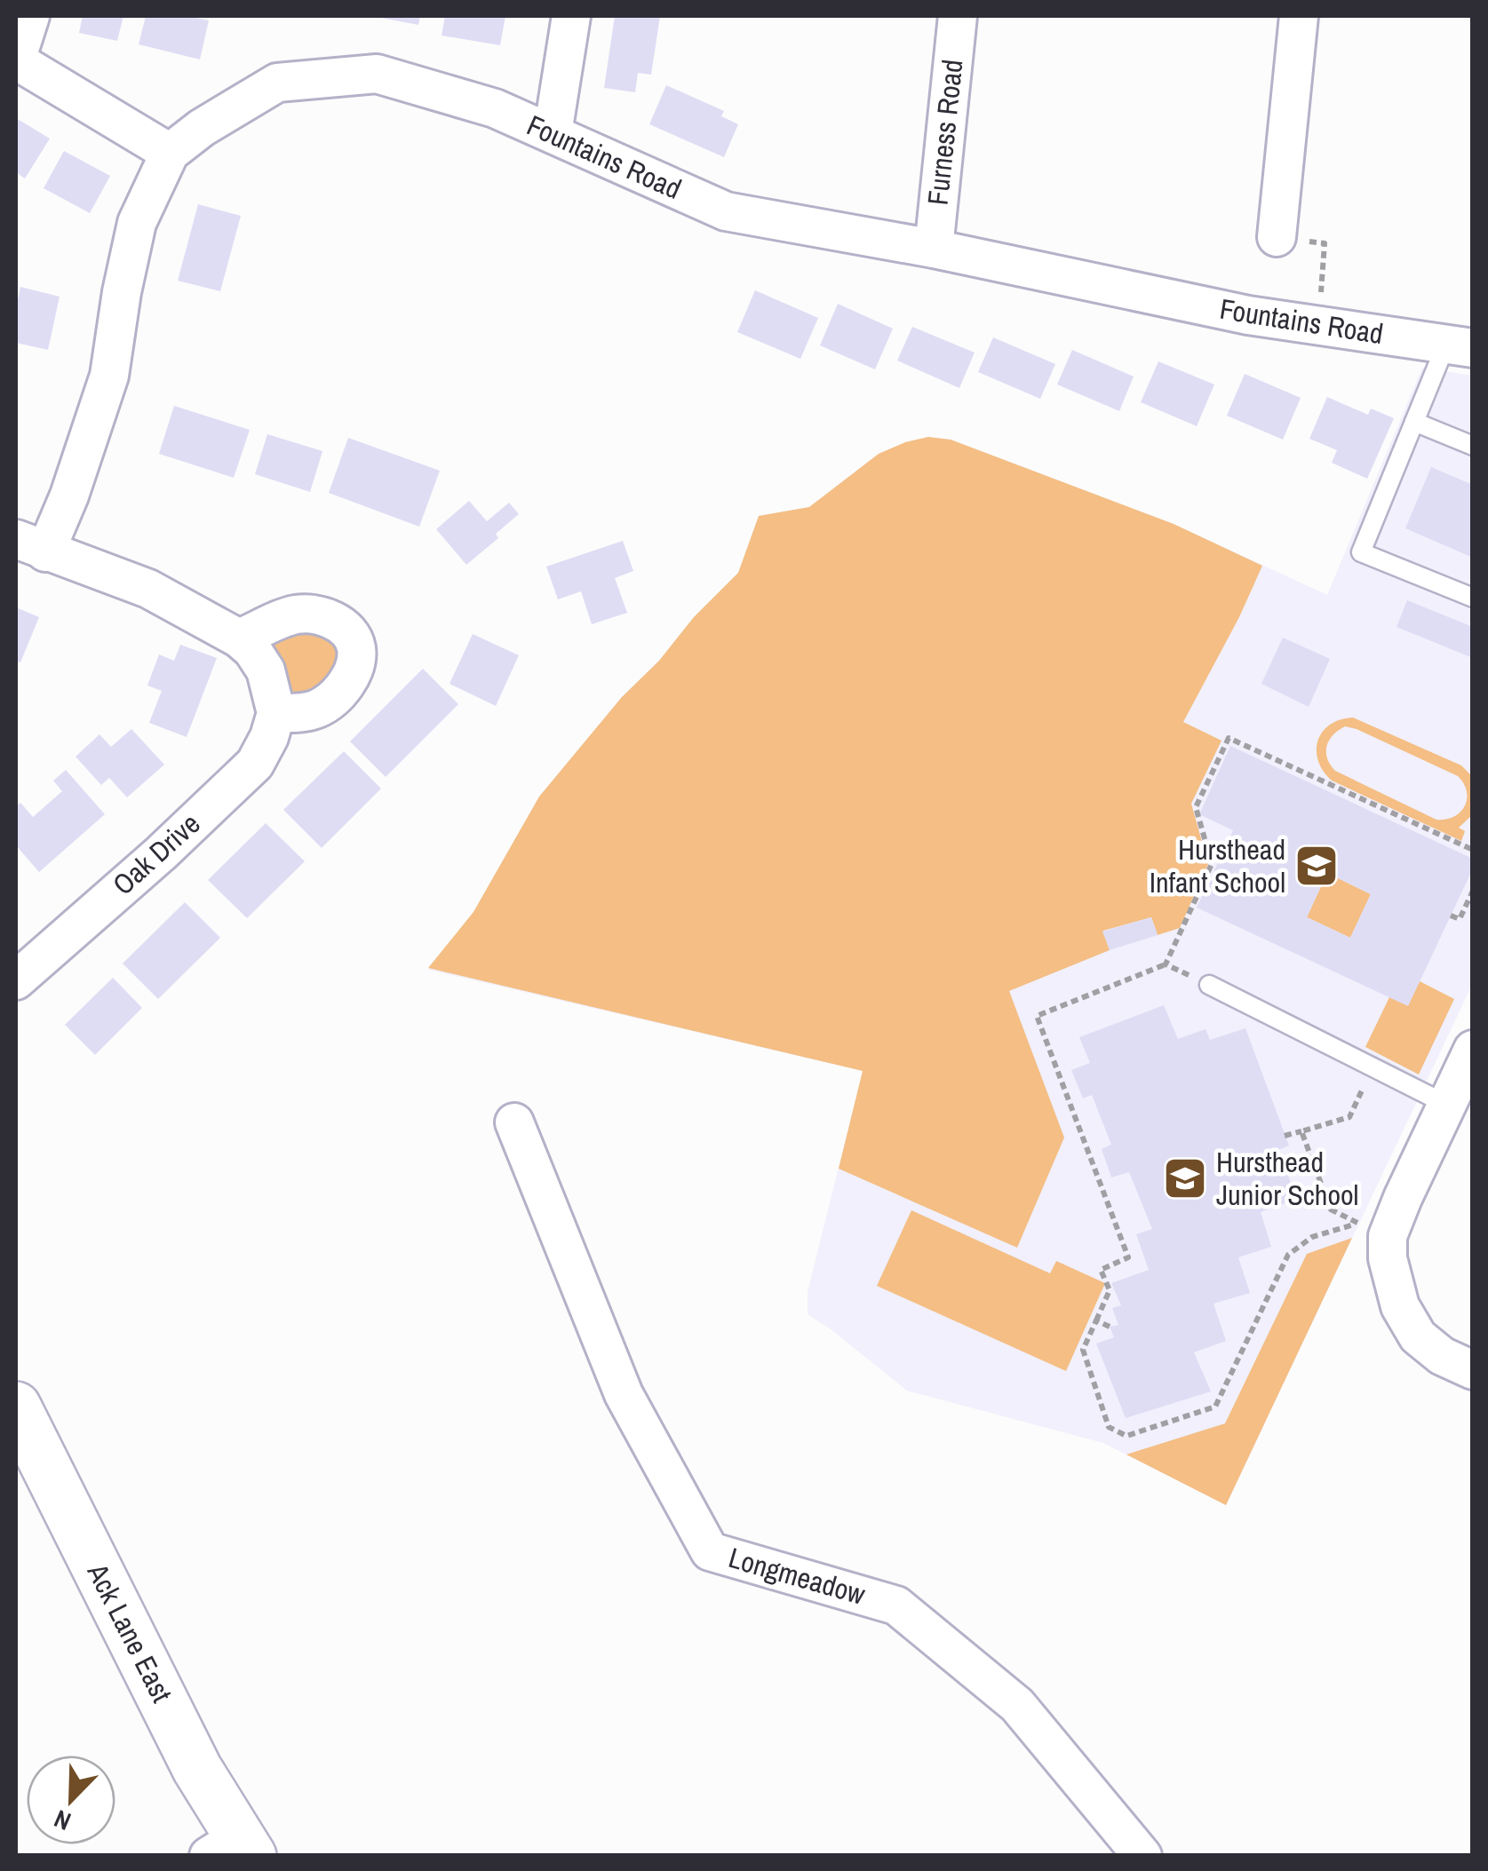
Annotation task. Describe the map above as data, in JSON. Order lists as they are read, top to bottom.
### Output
{
  "streets": {
    "main road": ["Ack Lane East"],
    "street": [
      "Furness Road",
      "Fountains Road",
      "Oak Drive",
      "Longmeadow"
    ]
  },
  "crossings": [
    ["Furness Road", "Fountains Road"]
  ],
  "places": {
    "school or university": ["Hursthead Infant School", "Hursthead Junior School"]
  },
  "north": "bottom left"
}
